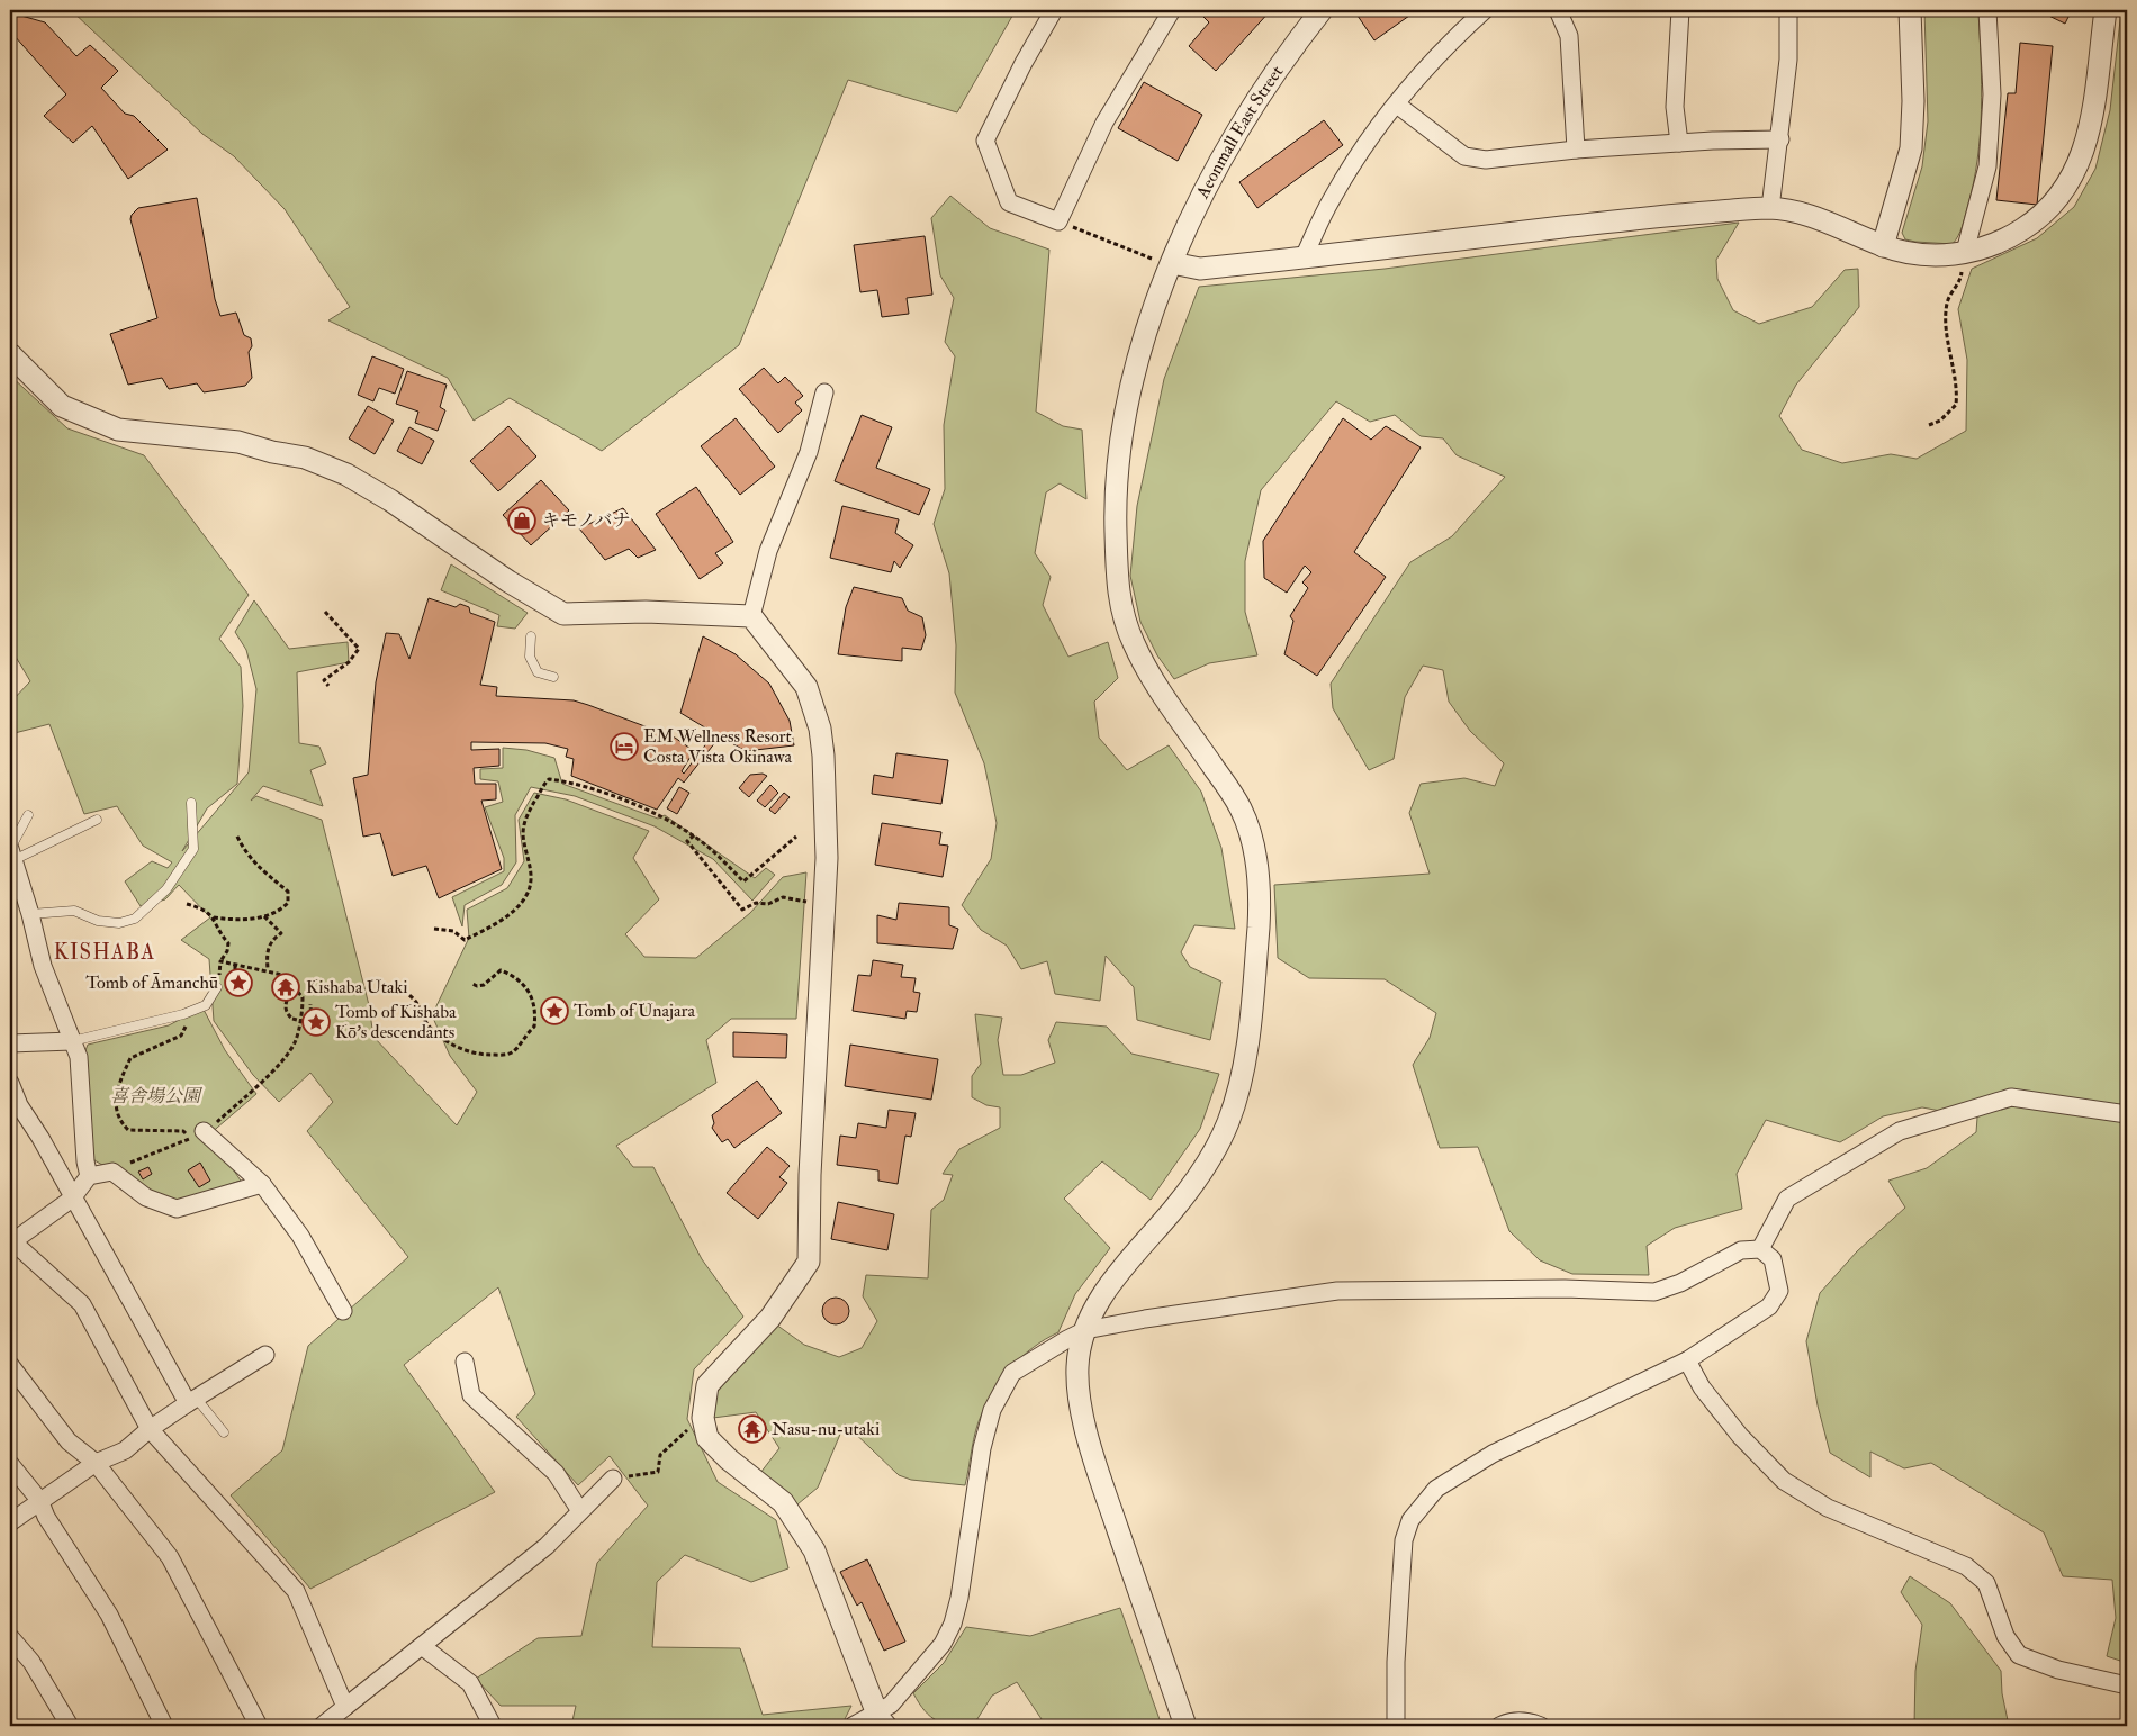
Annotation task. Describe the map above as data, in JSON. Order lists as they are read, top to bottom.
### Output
{
  "streets": {
    "street": ["Aeonmall East Street"]
  },
  "districts": ["KISHABA"],
  "parks": ["喜舎場公園"],
  "places": {
    "shop": ["キモノバナ"],
    "hotel": ["EM Wellness Resort Costa Vista Okinawa"],
    "place": ["Tomb of Āmanchū", "Tomb of Unajara", "Tomb of Kishaba Kō's descendants"],
    "temple": ["Kishaba Utaki", "Nasu-nu-utaki"]
  }
}
